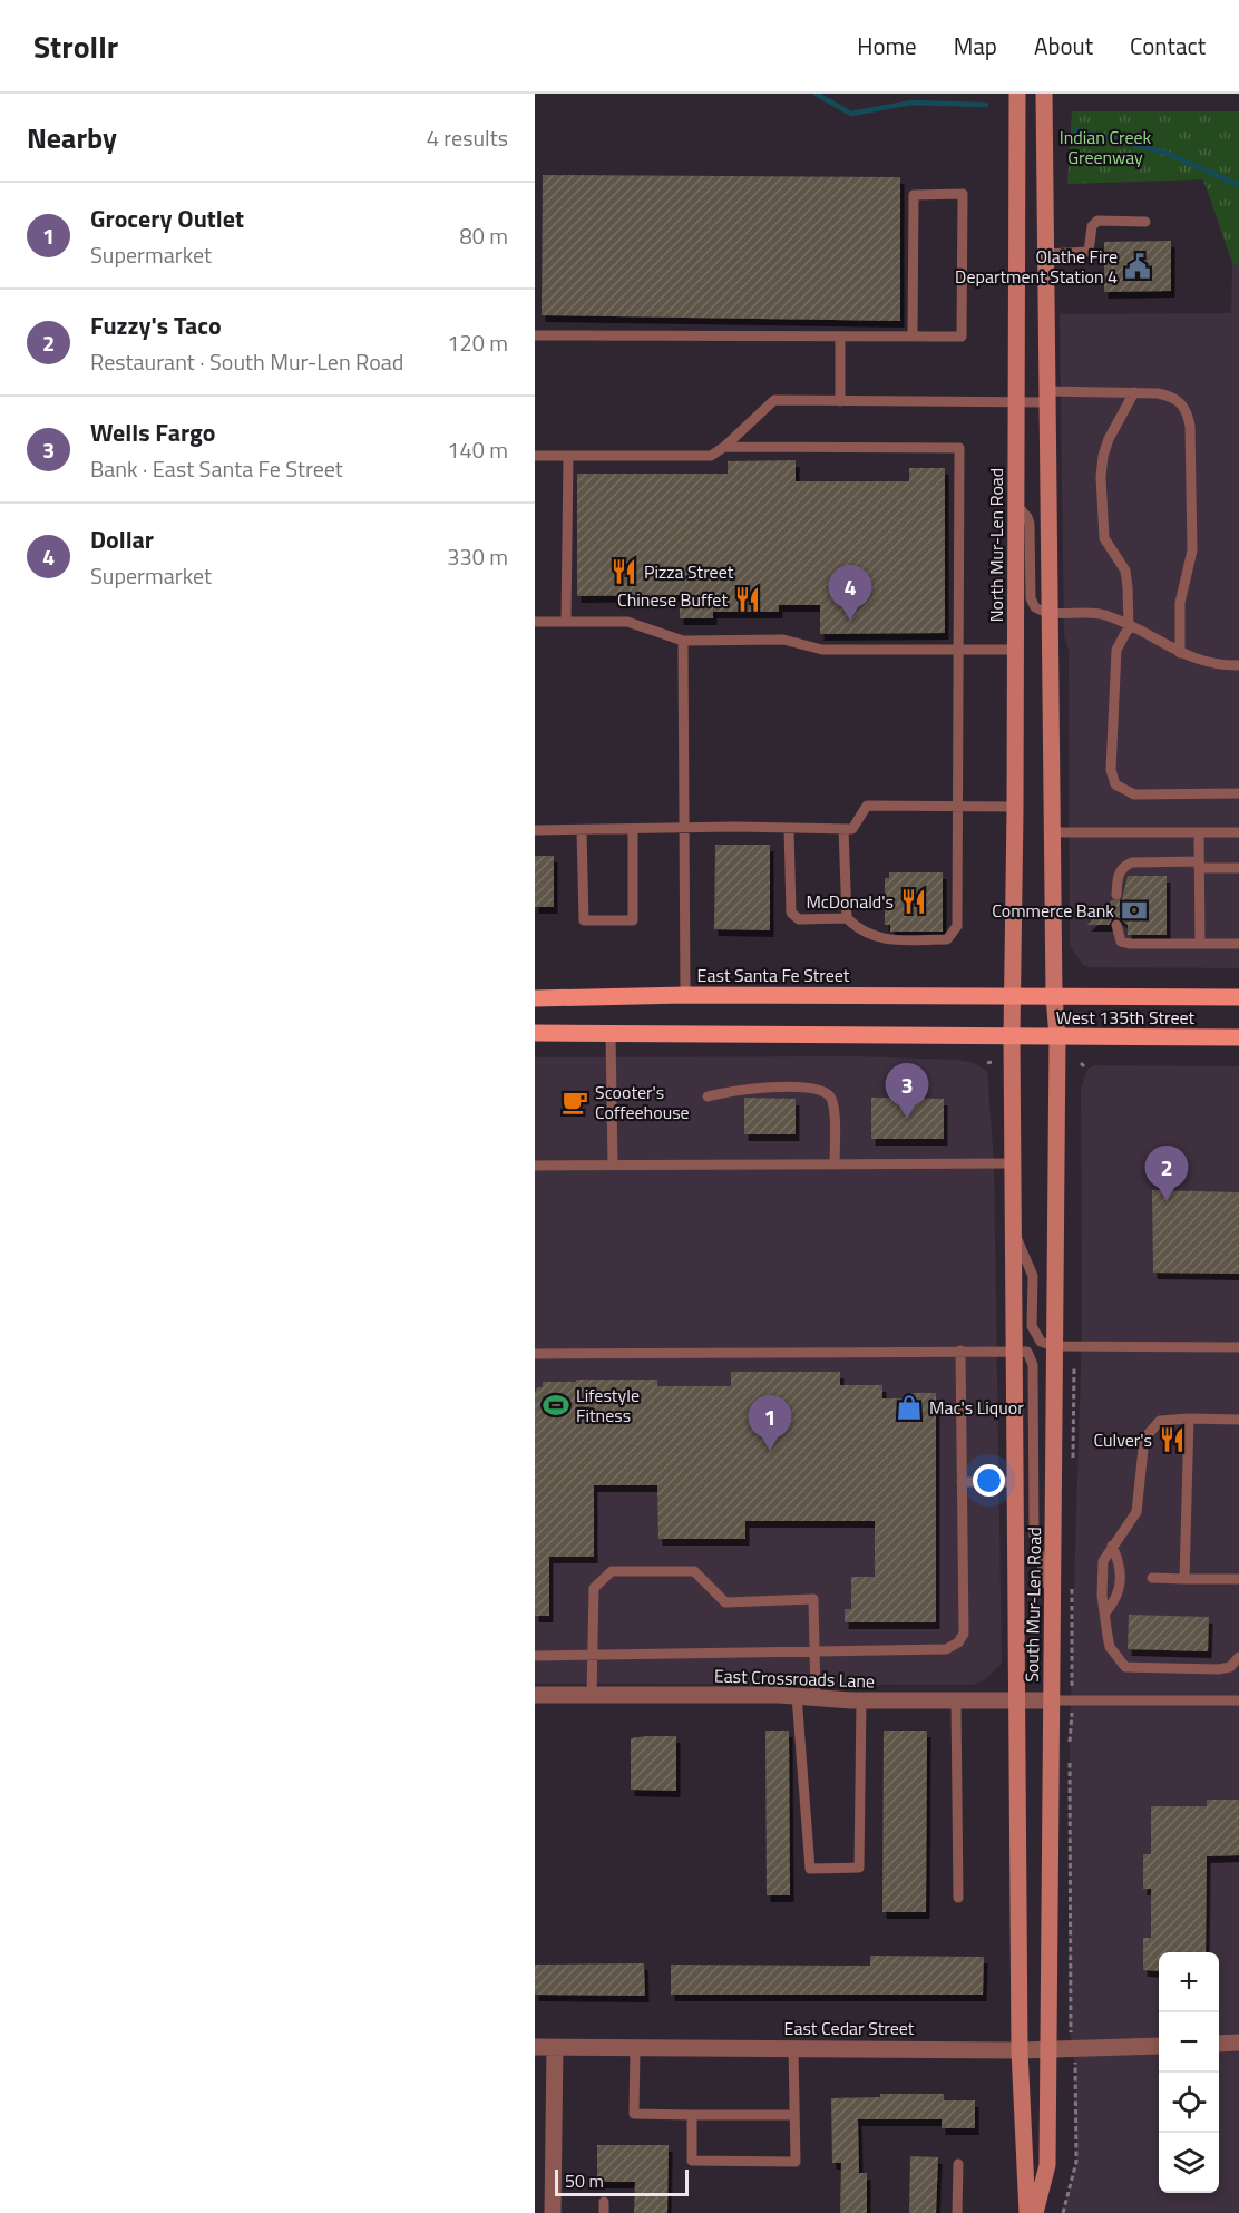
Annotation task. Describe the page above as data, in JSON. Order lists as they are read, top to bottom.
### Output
{
  "streets": {
    "main road": [
      "North Mur-Len Road",
      "East Santa Fe Street",
      "West 135th Street",
      "South Mur-Len Road"
    ],
    "street": ["East Crossroads Lane", "East Cedar Street"]
  },
  "crossings": [
    ["North Mur-Len Road", "East Santa Fe Street"],
    ["North Mur-Len Road", "West 135th Street"],
    ["North Mur-Len Road", "South Mur-Len Road"],
    ["East Santa Fe Street", "West 135th Street"],
    ["East Santa Fe Street", "South Mur-Len Road"],
    ["West 135th Street", "South Mur-Len Road"],
    ["South Mur-Len Road", "East Crossroads Lane"],
    ["South Mur-Len Road", "East Cedar Street"]
  ],
  "parks": ["Indian Creek Greenway"],
  "places": {
    "public building": ["Olathe Fire Department Station 4"],
    "restaurant": [
      "Pizza Street",
      "Chinese Buffet",
      "McDonald's",
      "Culver's"
    ],
    "bank": ["Commerce Bank"],
    "cafe": ["Scooter's Coffeehouse"],
    "sports": ["Lifestyle Fitness"],
    "shop": ["Mac's Liquor"]
  },
  "scale_bar": "50 m",
  "page": {
    "header": "Strollr",
    "nav": [
      "Home",
      "Map",
      "About",
      "Contact"
    ],
    "heading": ["Nearby", "4 results"],
    "list": [
      {
        "mark": "1",
        "name": "Grocery Outlet",
        "note": "Supermarket",
        "value": "80 m"
      },
      {
        "mark": "2",
        "name": "Fuzzy's Taco",
        "note": "Restaurant · South Mur-Len Road",
        "value": "120 m"
      },
      {
        "mark": "3",
        "name": "Wells Fargo",
        "note": "Bank · East Santa Fe Street",
        "value": "140 m"
      },
      {
        "mark": "4",
        "name": "Dollar",
        "note": "Supermarket",
        "value": "330 m"
      }
    ],
    "pins": [
      "4",
      "3",
      "2",
      "1"
    ],
    "map_buttons": ["+", "−"],
    "scale": "50 m"
  }
}
